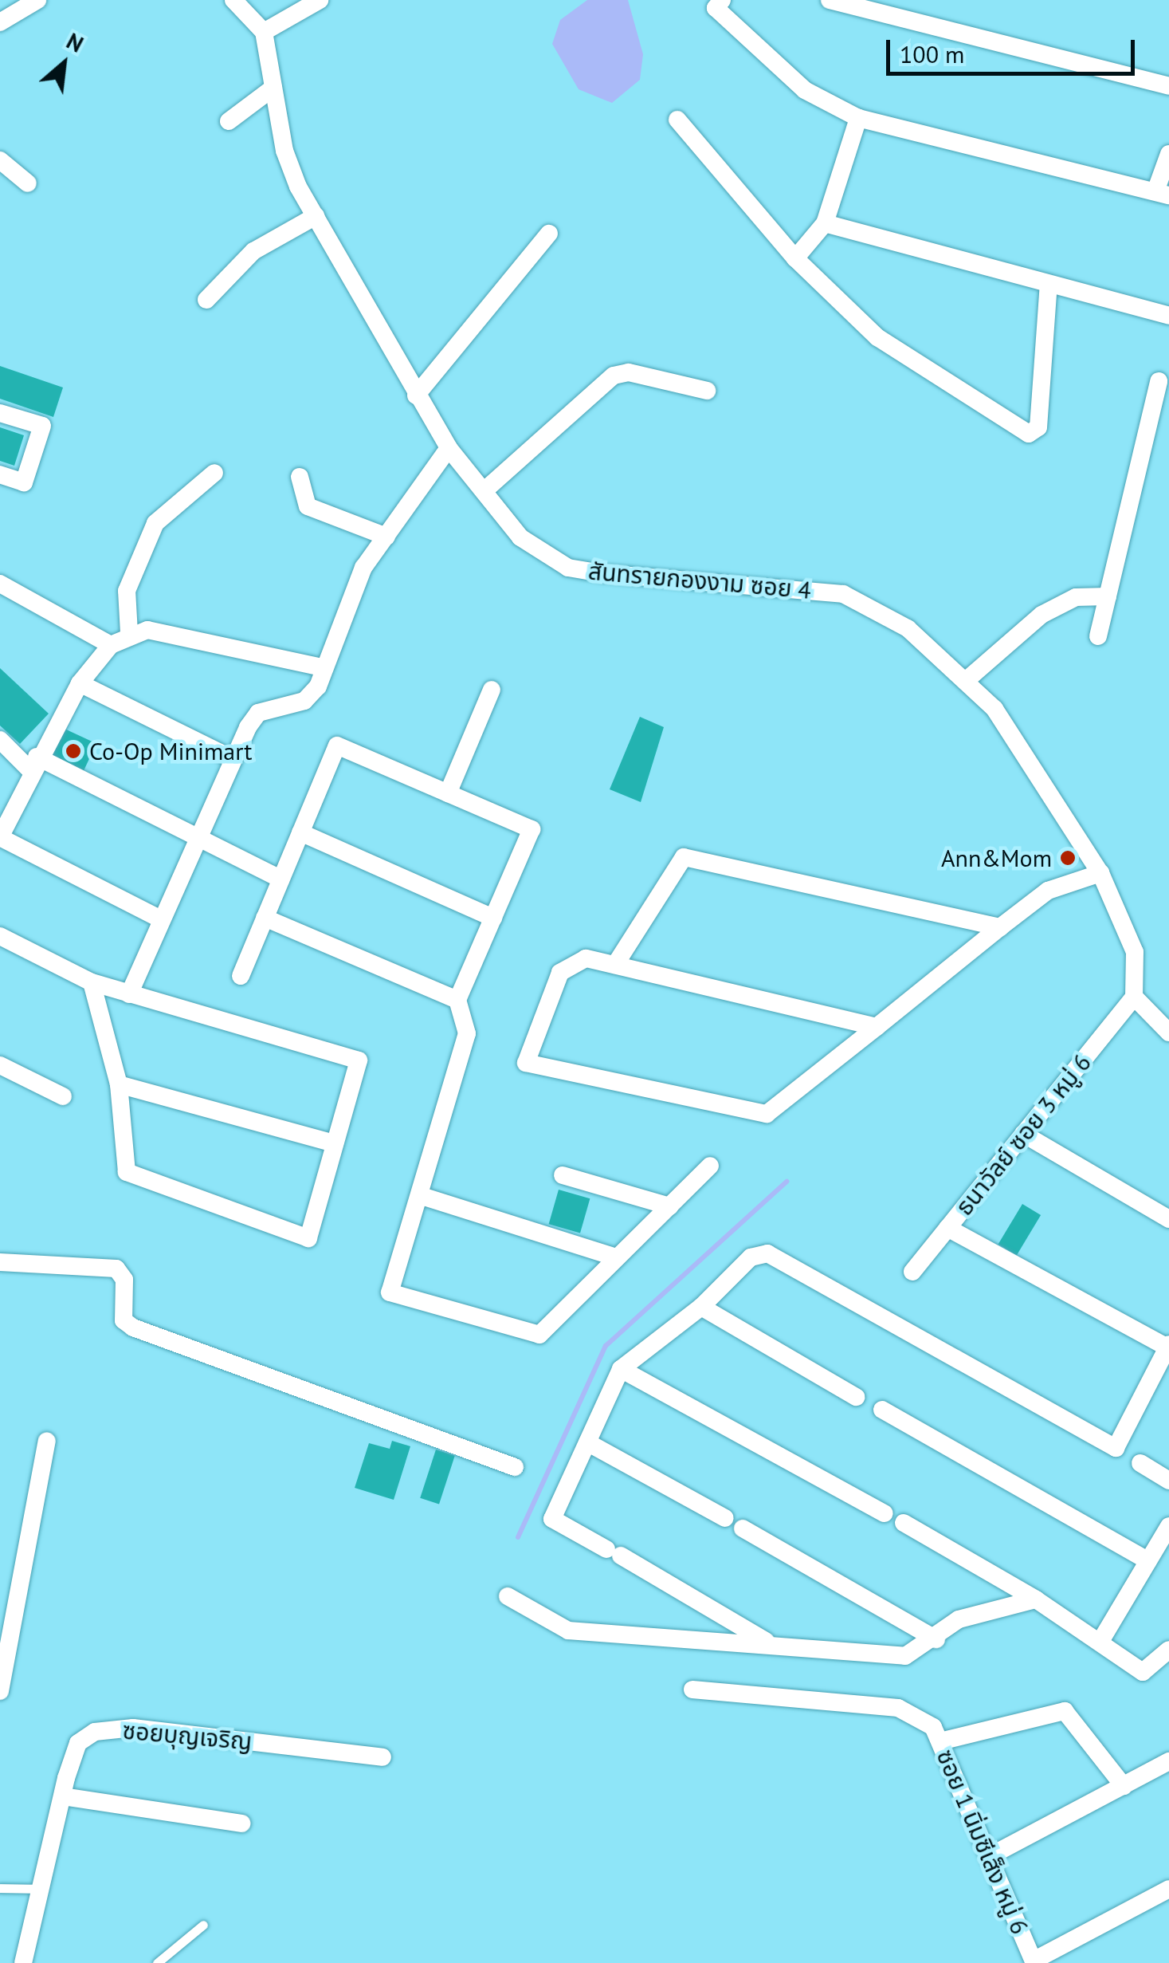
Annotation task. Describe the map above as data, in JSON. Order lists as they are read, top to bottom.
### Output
{
  "streets": {
    "street": [
      "สันทรายกองงาม ซอย 4",
      "ธนาวัลย์ ซอย 3 หมู่ 6",
      "ซอยบุญเจริญ",
      "ซอย 1 นิ่มซีเส็ง หมู่ 6"
    ]
  },
  "crossings": [
    ["สันทรายกองงาม ซอย 4", "ธนาวัลย์ ซอย 3 หมู่ 6"]
  ],
  "places": ["Co-Op Minimart", "Ann&Mom"],
  "scale_bar": "100 m",
  "north": "top right"
}
